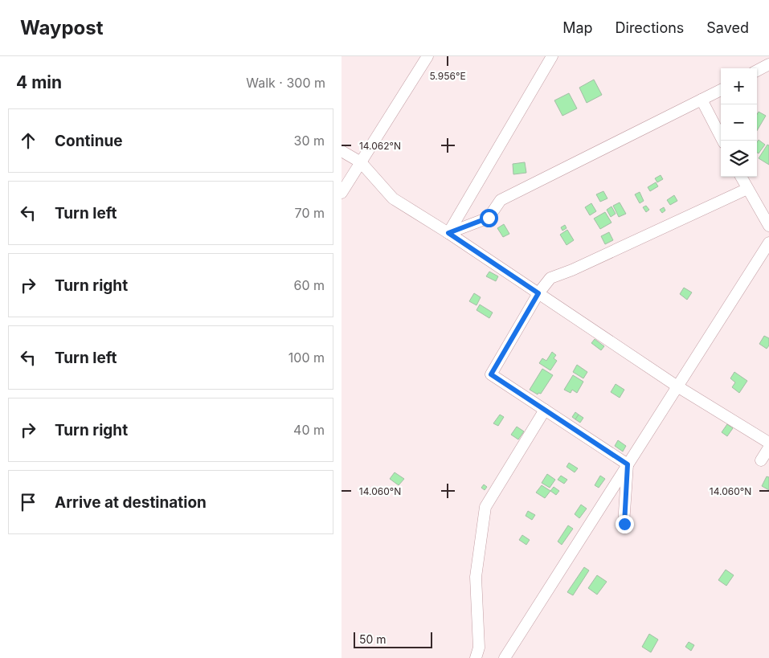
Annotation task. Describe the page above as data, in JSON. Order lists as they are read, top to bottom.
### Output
{
  "scale_bar": "50 m",
  "page": {
    "header": "Waypost",
    "nav": ["Map", "Directions", "Saved"],
    "heading": ["4 min", "Walk · 300 m"],
    "map_buttons": ["+", "−"],
    "list": [
      ["Continue", "30 m"],
      ["Turn left", "70 m"],
      ["Turn right", "60 m"],
      ["Turn left", "100 m"],
      ["Turn right", "40 m"],
      "Arrive at destination"
    ],
    "scale": "50 m"
  },
  "coordinates": ["5.956°E", "14.062°N", "14.060°N"]
}
